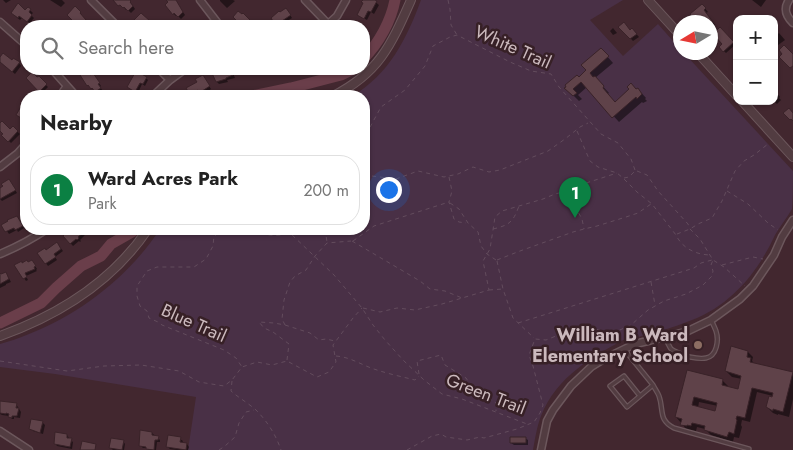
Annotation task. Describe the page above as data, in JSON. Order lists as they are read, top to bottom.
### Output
{
  "streets": {
    "path": ["White Trail", "Blue Trail", "Green Trail"]
  },
  "places": ["William B Ward Elementary School"],
  "north": "left",
  "page": {
    "map_buttons": ["+", "−"],
    "search": "Search here",
    "heading": "Nearby",
    "list": [
      {
        "mark": "1",
        "name": "Ward Acres Park",
        "note": "Park",
        "value": "200 m"
      }
    ],
    "pins": "1"
  }
}
